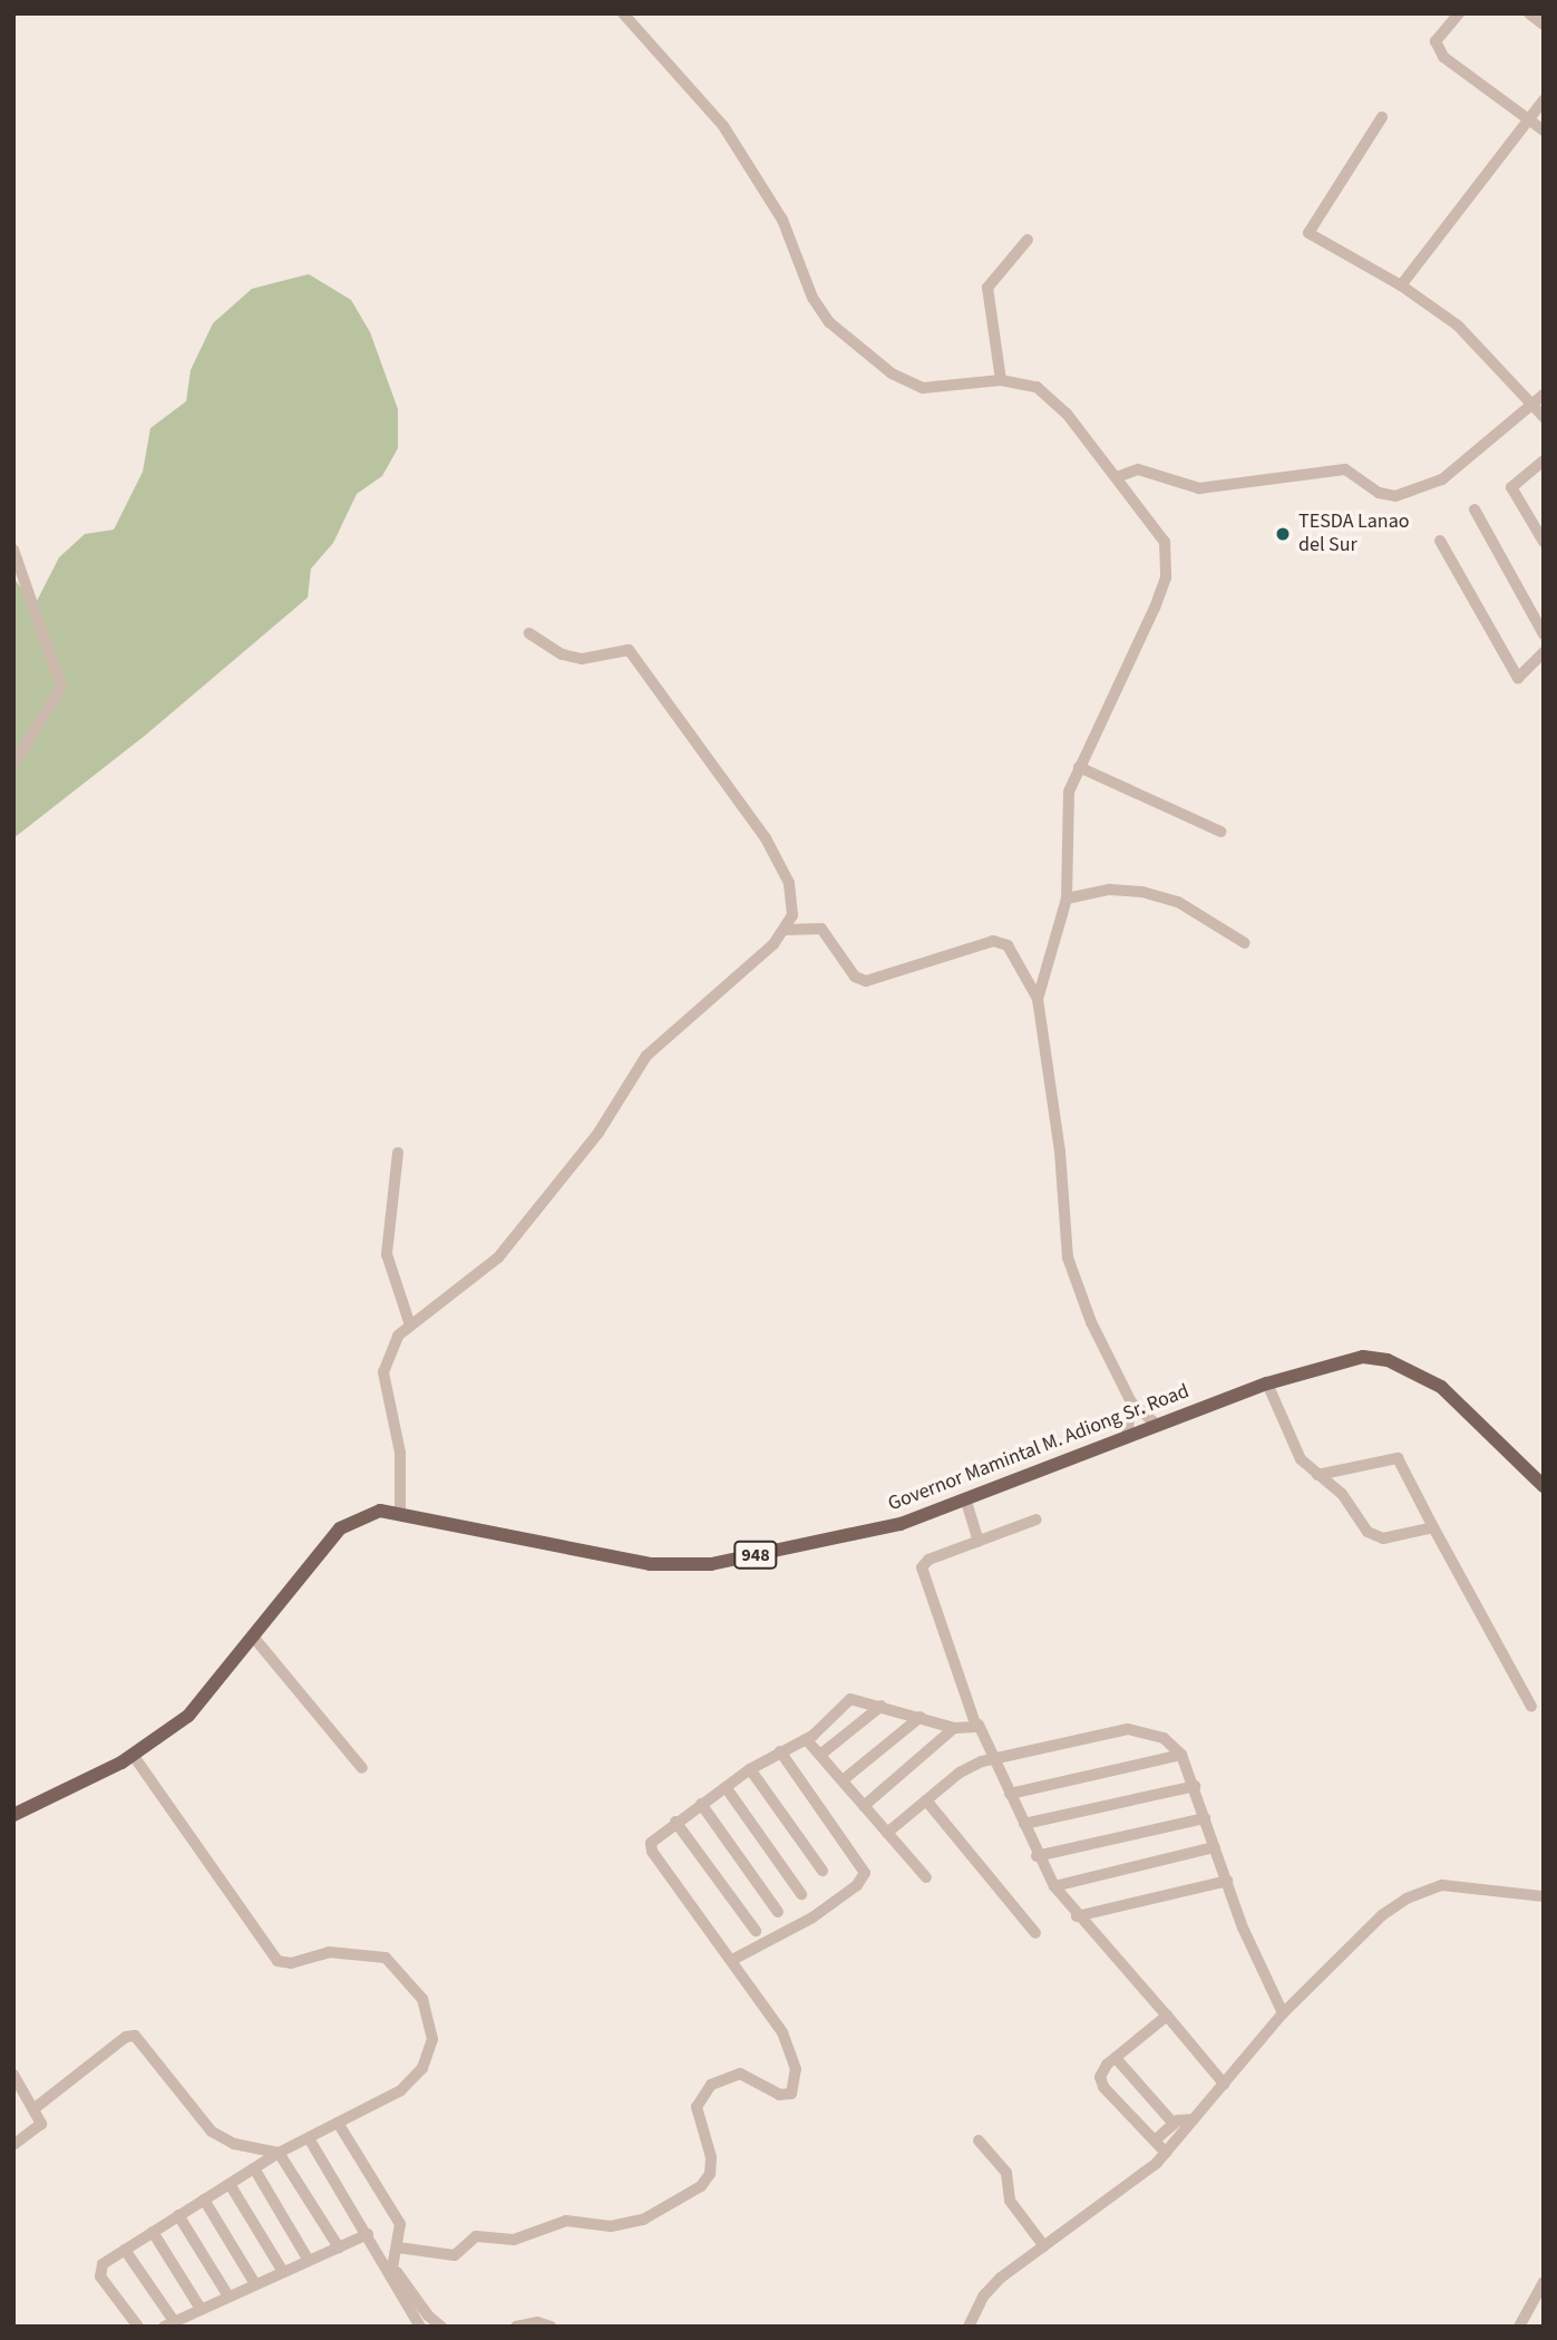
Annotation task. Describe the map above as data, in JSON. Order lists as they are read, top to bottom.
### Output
{
  "streets": {
    "main road": ["Governor Mamintal M. Adiong Sr. Road", "948"]
  },
  "places": ["TESDA Lanao del Sur"]
}
